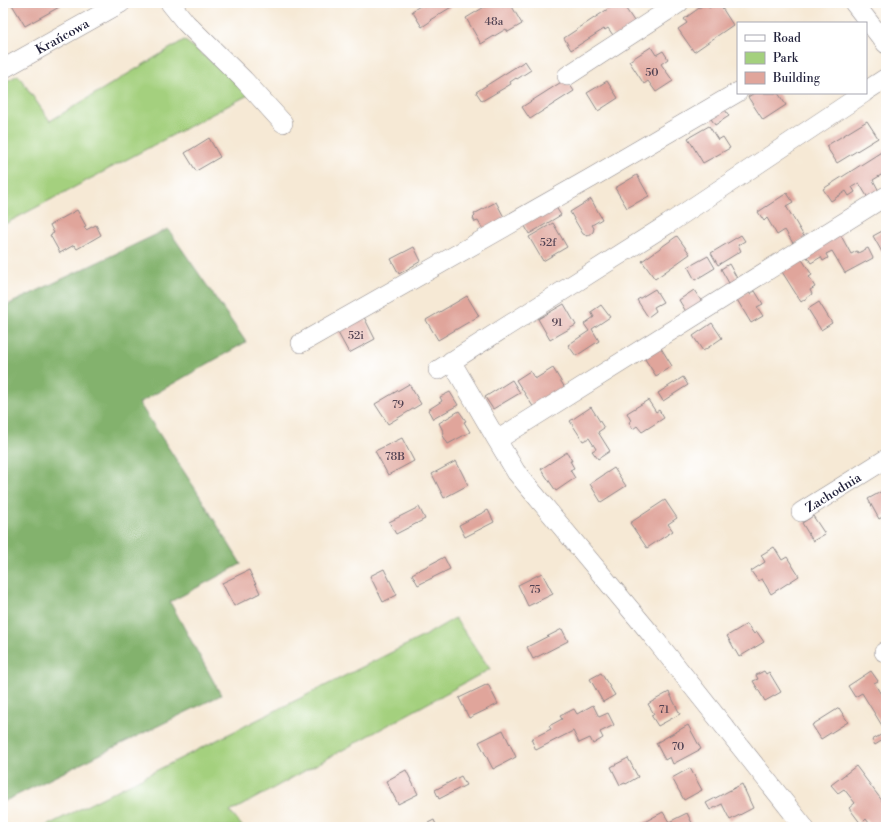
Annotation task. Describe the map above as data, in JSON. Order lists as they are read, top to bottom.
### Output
{
  "streets": {
    "street": ["Krańcowa", "Zachodnia"]
  },
  "house_numbers": [
    "48a",
    "50",
    "52f",
    "91",
    "52i",
    "79",
    "78B",
    "75",
    "71",
    "70"
  ],
  "legend": ["Road", "Park", "Building"]
}
